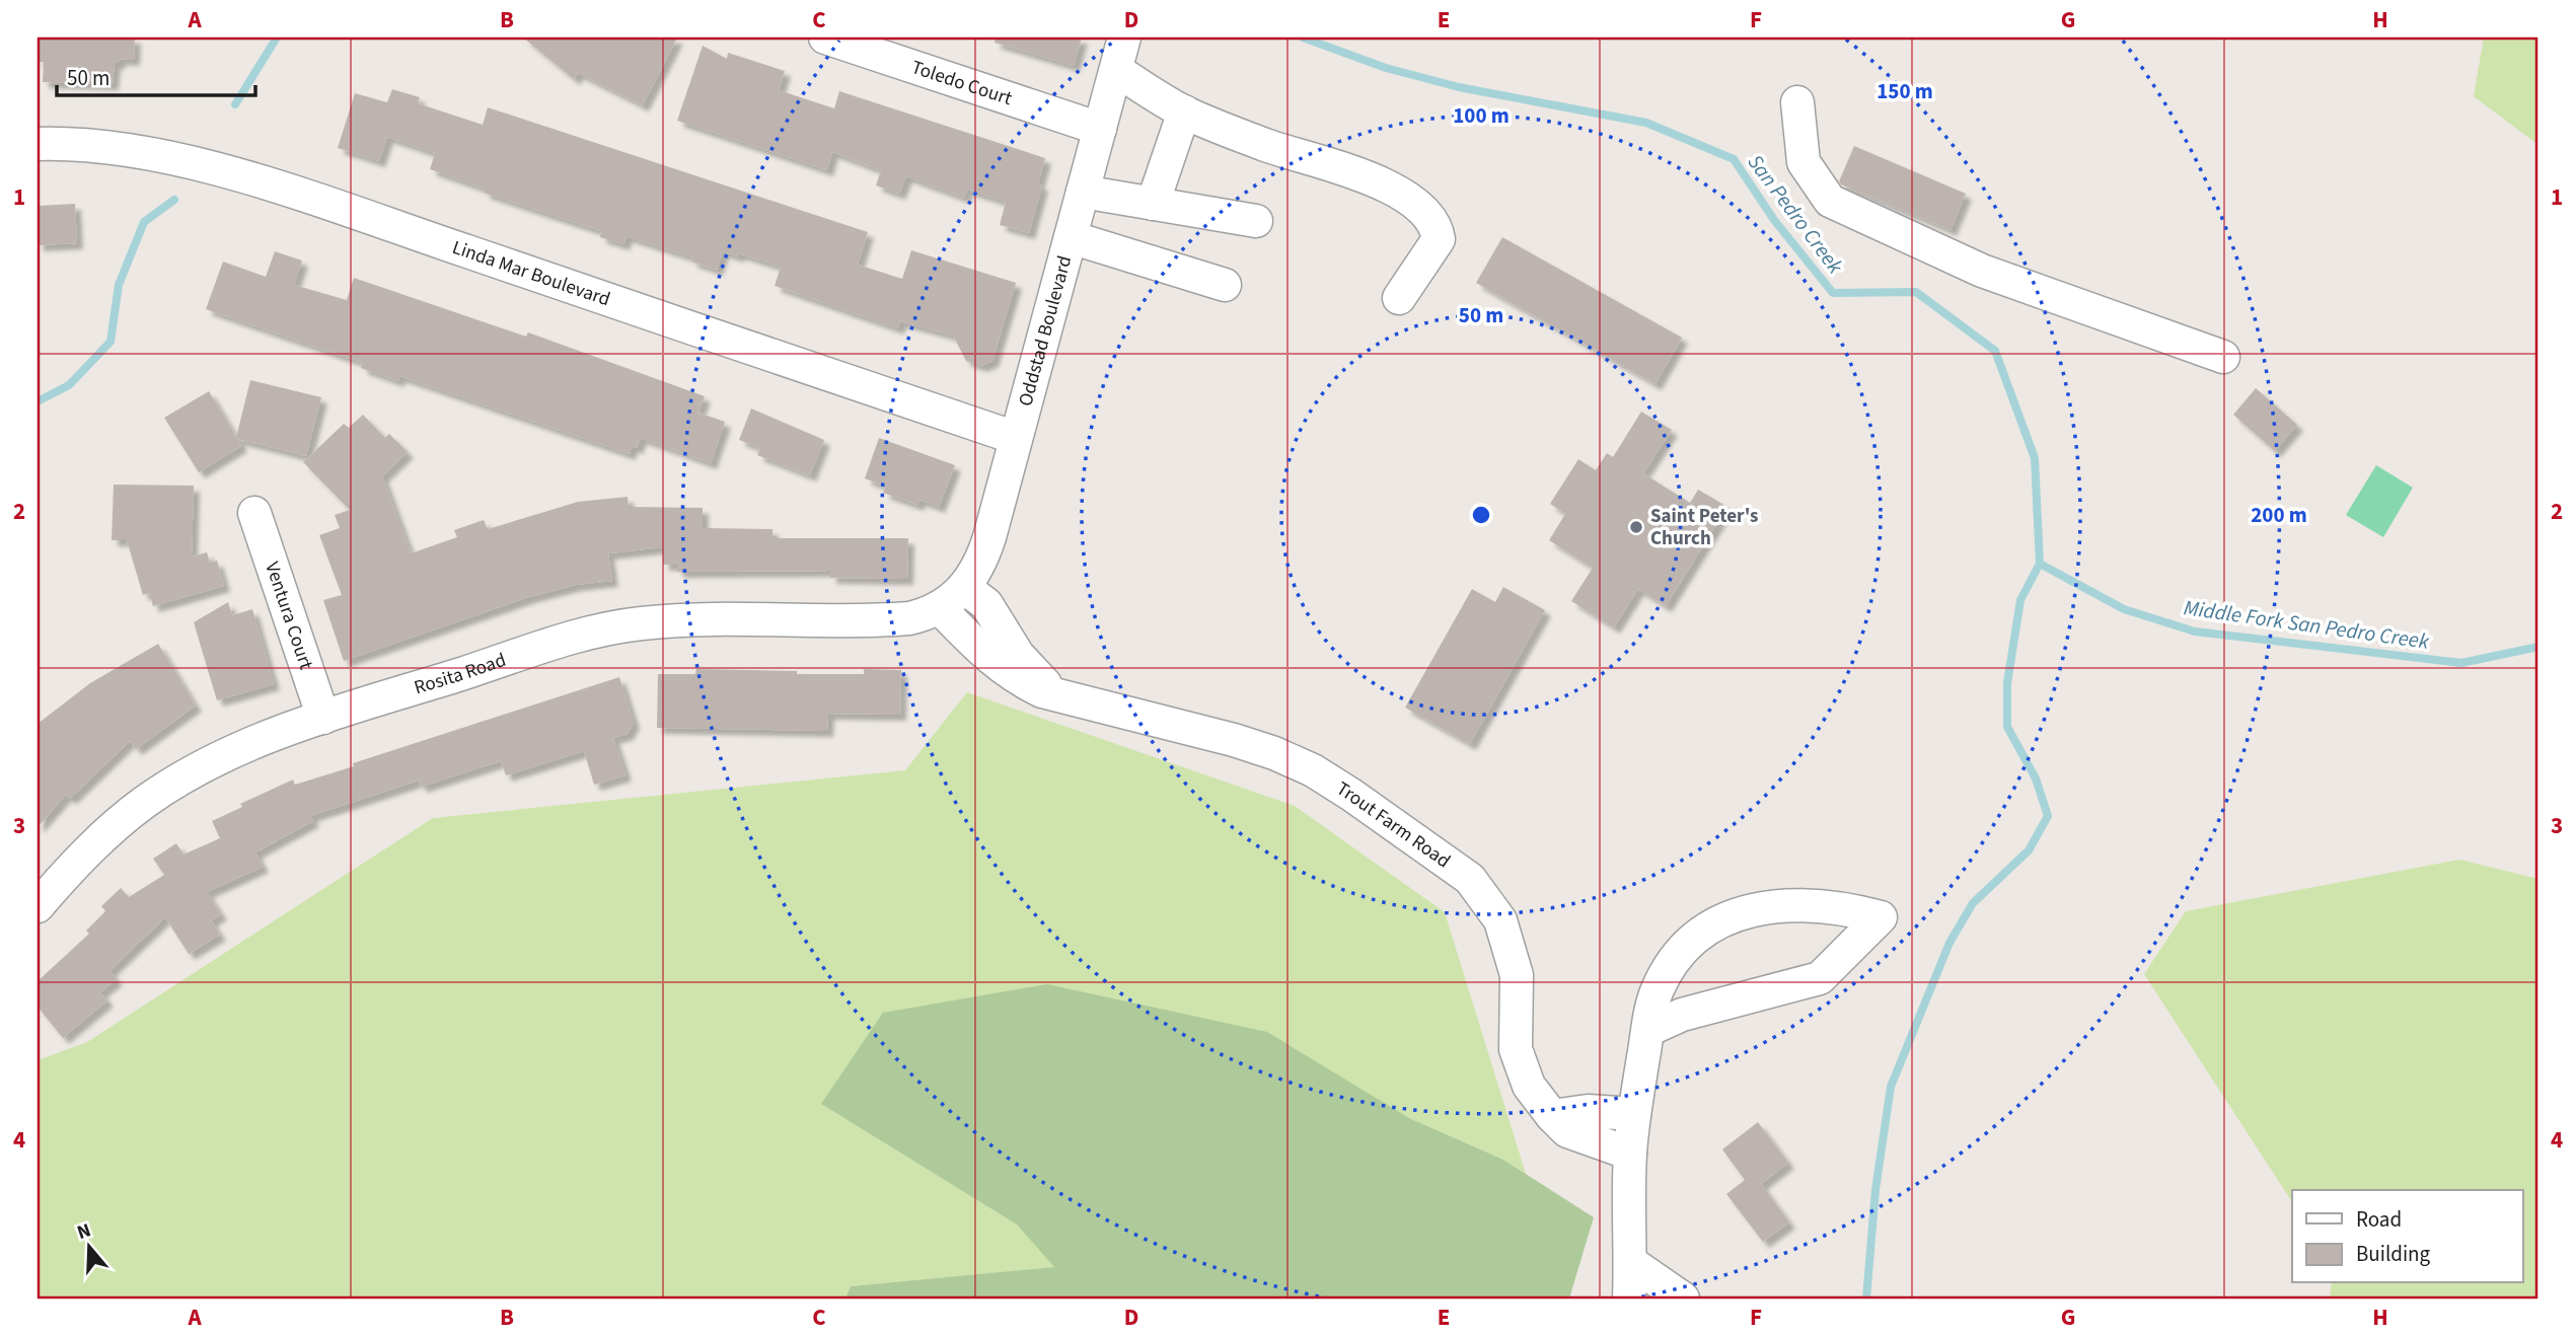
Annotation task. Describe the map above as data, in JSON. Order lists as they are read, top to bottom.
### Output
{
  "streets": {
    "street": [
      "Toledo Court",
      "Linda Mar Boulevard",
      "Oddstad Boulevard",
      "Ventura Court",
      "Rosita Road",
      "Trout Farm Road"
    ]
  },
  "crossings": [
    ["Toledo Court", "Oddstad Boulevard"],
    ["Linda Mar Boulevard", "Oddstad Boulevard"],
    ["Oddstad Boulevard", "Rosita Road"],
    ["Oddstad Boulevard", "Trout Farm Road"],
    ["Ventura Court", "Rosita Road"],
    ["Rosita Road", "Trout Farm Road"]
  ],
  "water": ["San Pedro Creek", "Middle Fork San Pedro Creek"],
  "places": ["Saint Peter's Church"],
  "legend": ["Road", "Building"],
  "scale_bar": "50 m",
  "north": "top",
  "grid": {
    "columns": [
      "A",
      "B",
      "C",
      "D",
      "E",
      "F",
      "G",
      "H"
    ],
    "rows": [
      "1",
      "2",
      "3",
      "4"
    ]
  },
  "rings": [
    "150 m",
    "100 m",
    "50 m",
    "200 m"
  ]
}
